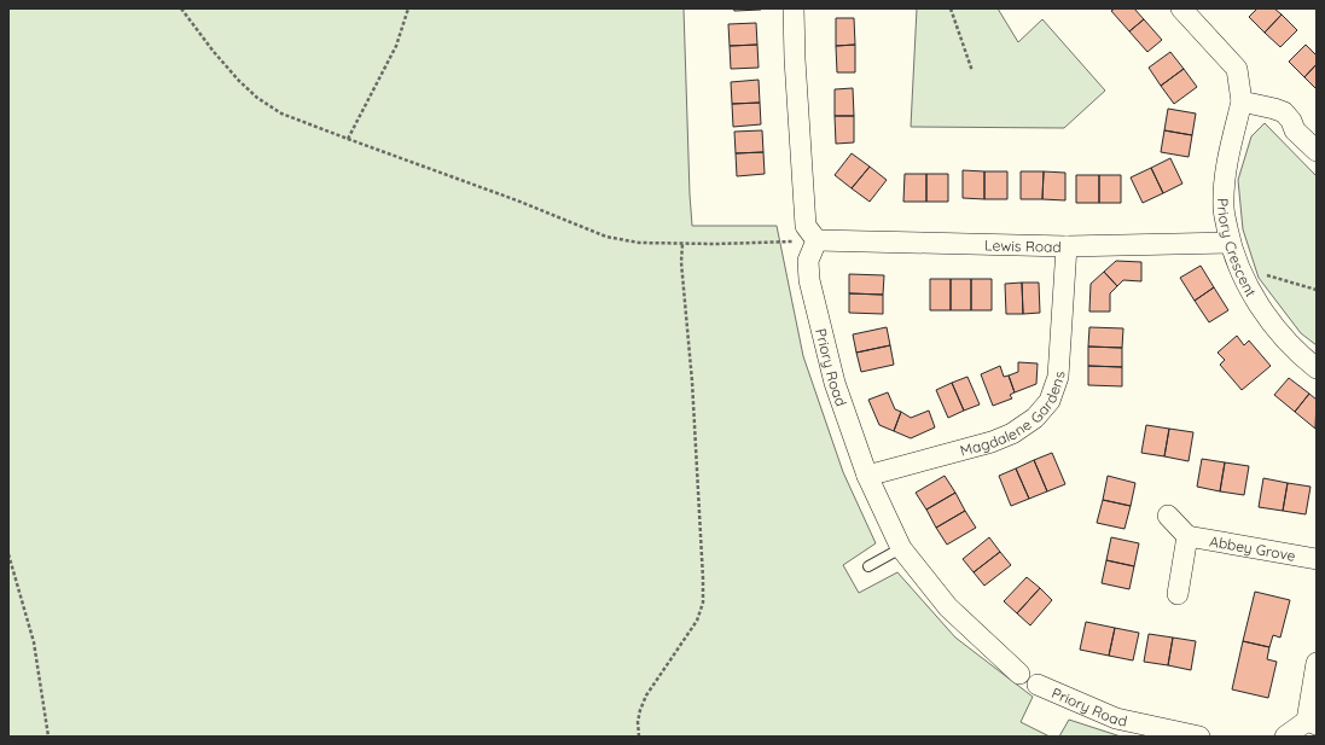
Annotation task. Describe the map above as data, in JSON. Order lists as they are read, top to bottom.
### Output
{
  "streets": {
    "street": [
      "Lewis Road",
      "Priory Crescent",
      "Priory Road",
      "Magdalene Gardens",
      "Abbey Grove"
    ]
  },
  "crossings": [
    ["Lewis Road", "Priory Crescent"],
    ["Lewis Road", "Priory Road"],
    ["Lewis Road", "Magdalene Gardens"],
    ["Priory Road", "Magdalene Gardens"]
  ]
}
